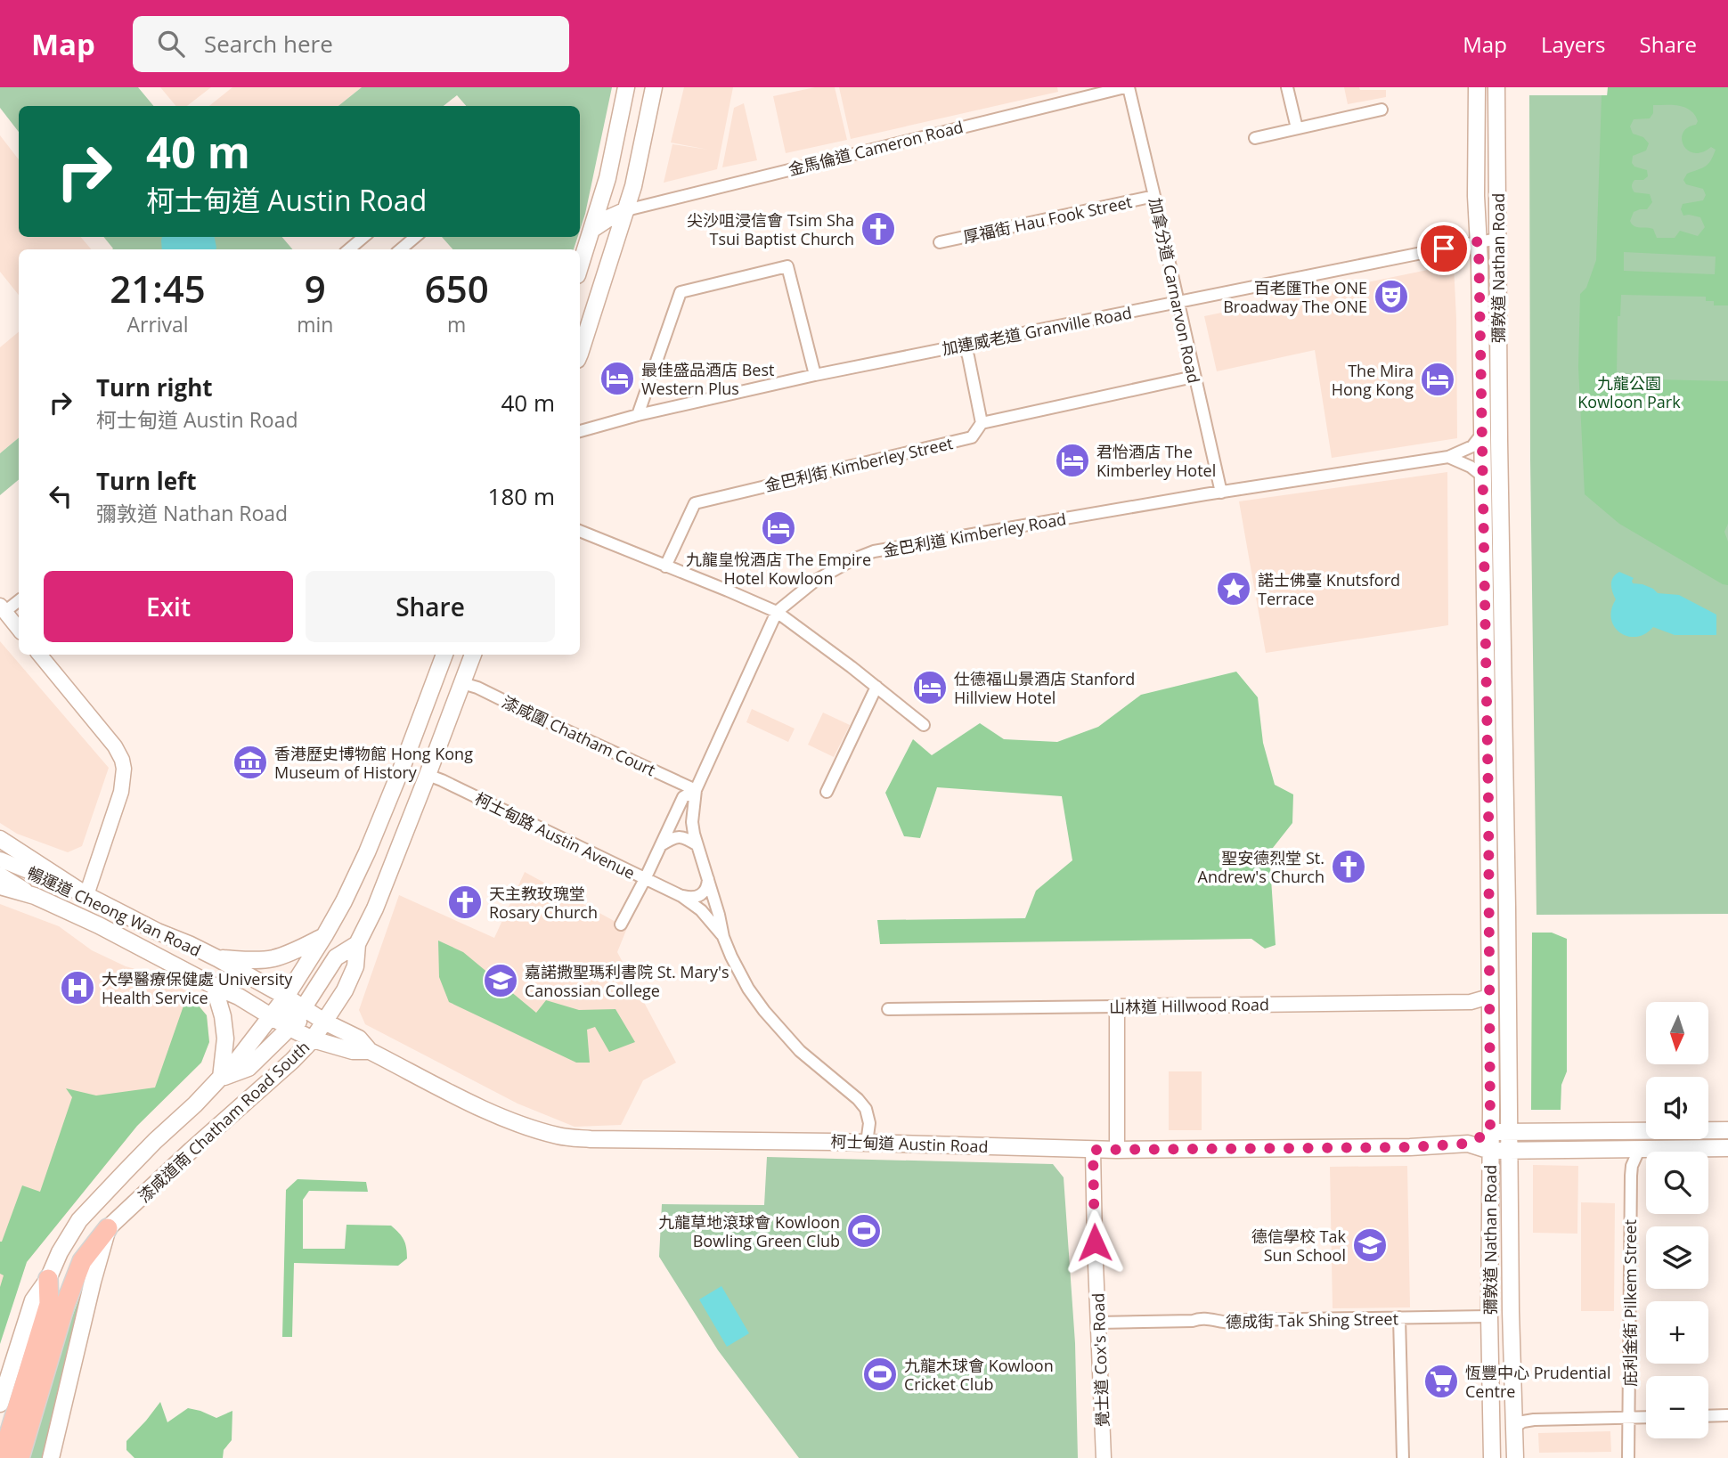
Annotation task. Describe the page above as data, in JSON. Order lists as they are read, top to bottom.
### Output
{
  "streets": {
    "main road": [
      "彌敦道 Nathan Road",
      "暢運道 Cheong Wan Road",
      "漆咸道南 Chatham Road South",
      "柯士甸道 Austin Road"
    ],
    "street": [
      "金馬倫道 Cameron Road",
      "厚福街 Hau Fook Street",
      "加拿分道 Carnarvon Road",
      "加連威老道 Granville Road",
      "金巴利街 Kimberley Street",
      "金巴利道 Kimberley Road",
      "漆咸圍 Chatham Court",
      "柯士甸路 Austin Avenue",
      "山林道 Hillwood Road",
      "庇利金街 Pilkem Street",
      "德成街 Tak Shing Street",
      "覺士道 Cox's Road"
    ]
  },
  "crossings": [
    ["金馬倫道 Cameron Road", "加拿分道 Carnarvon Road"],
    ["厚福街 Hau Fook Street", "加拿分道 Carnarvon Road"],
    ["彌敦道 Nathan Road", "加連威老道 Granville Road"],
    ["彌敦道 Nathan Road", "金巴利道 Kimberley Road"],
    ["彌敦道 Nathan Road", "山林道 Hillwood Road"],
    ["彌敦道 Nathan Road", "柯士甸道 Austin Road"],
    ["彌敦道 Nathan Road", "德成街 Tak Shing Street"],
    ["加拿分道 Carnarvon Road", "加連威老道 Granville Road"],
    ["加拿分道 Carnarvon Road", "金巴利街 Kimberley Street"],
    ["加拿分道 Carnarvon Road", "金巴利道 Kimberley Road"],
    ["金巴利道 Kimberley Road", "漆咸圍 Chatham Court"],
    ["金巴利道 Kimberley Road", "柯士甸路 Austin Avenue"],
    ["漆咸圍 Chatham Court", "柯士甸路 Austin Avenue"],
    ["漆咸圍 Chatham Court", "漆咸道南 Chatham Road South"],
    ["柯士甸路 Austin Avenue", "漆咸道南 Chatham Road South"],
    ["柯士甸路 Austin Avenue", "柯士甸道 Austin Road"],
    ["暢運道 Cheong Wan Road", "漆咸道南 Chatham Road South"],
    ["暢運道 Cheong Wan Road", "柯士甸道 Austin Road"],
    ["漆咸道南 Chatham Road South", "柯士甸道 Austin Road"],
    ["柯士甸道 Austin Road", "庇利金街 Pilkem Street"],
    ["柯士甸道 Austin Road", "覺士道 Cox's Road"],
    ["德成街 Tak Shing Street", "覺士道 Cox's Road"]
  ],
  "parks": ["九龍公園 Kowloon Park"],
  "places": {
    "church": ["尖沙咀浸信會 Tsim Sha Tsui Baptist Church", "聖安德烈堂 St. Andrew's Church", "天主教玫瑰堂 Rosary Church"],
    "theatre": ["百老匯The ONE Broadway The ONE"],
    "hotel": [
      "最佳盛品酒店 Best Western Plus",
      "The Mira Hong Kong",
      "君怡酒店 The Kimberley Hotel",
      "九龍皇悅酒店 The Empire Hotel Kowloon",
      "仕德福山景酒店 Stanford Hillview Hotel"
    ],
    "place": ["諾士佛臺 Knutsford Terrace"],
    "museum": ["香港歷史博物館 Hong Kong Museum of History"],
    "school or university": ["嘉諾撒聖瑪利書院 St. Mary's Canossian College", "德信學校 Tak Sun School"],
    "hospital": ["大學醫療保健處 University Health Service"],
    "sports": ["九龍草地滾球會 Kowloon Bowling Green Club", "九龍木球會 Kowloon Cricket Club"],
    "supermarket": ["恆豐中心 Prudential Centre"]
  },
  "north": "bottom",
  "page": {
    "header": "Map",
    "search": "Search here",
    "nav": ["Map", "Layers", "Share"],
    "turn": ["40 m", "柯士甸道 Austin Road"],
    "eta": [
      "21:45",
      "Arrival",
      "9",
      "min",
      "650",
      "m"
    ],
    "list": [
      {
        "name": "Turn right",
        "note": "柯士甸道 Austin Road",
        "value": "40 m"
      },
      {
        "name": "Turn left",
        "note": "彌敦道 Nathan Road",
        "value": "180 m"
      }
    ],
    "buttons": ["Exit", "Share"],
    "map_buttons": ["+", "−"]
  }
}
